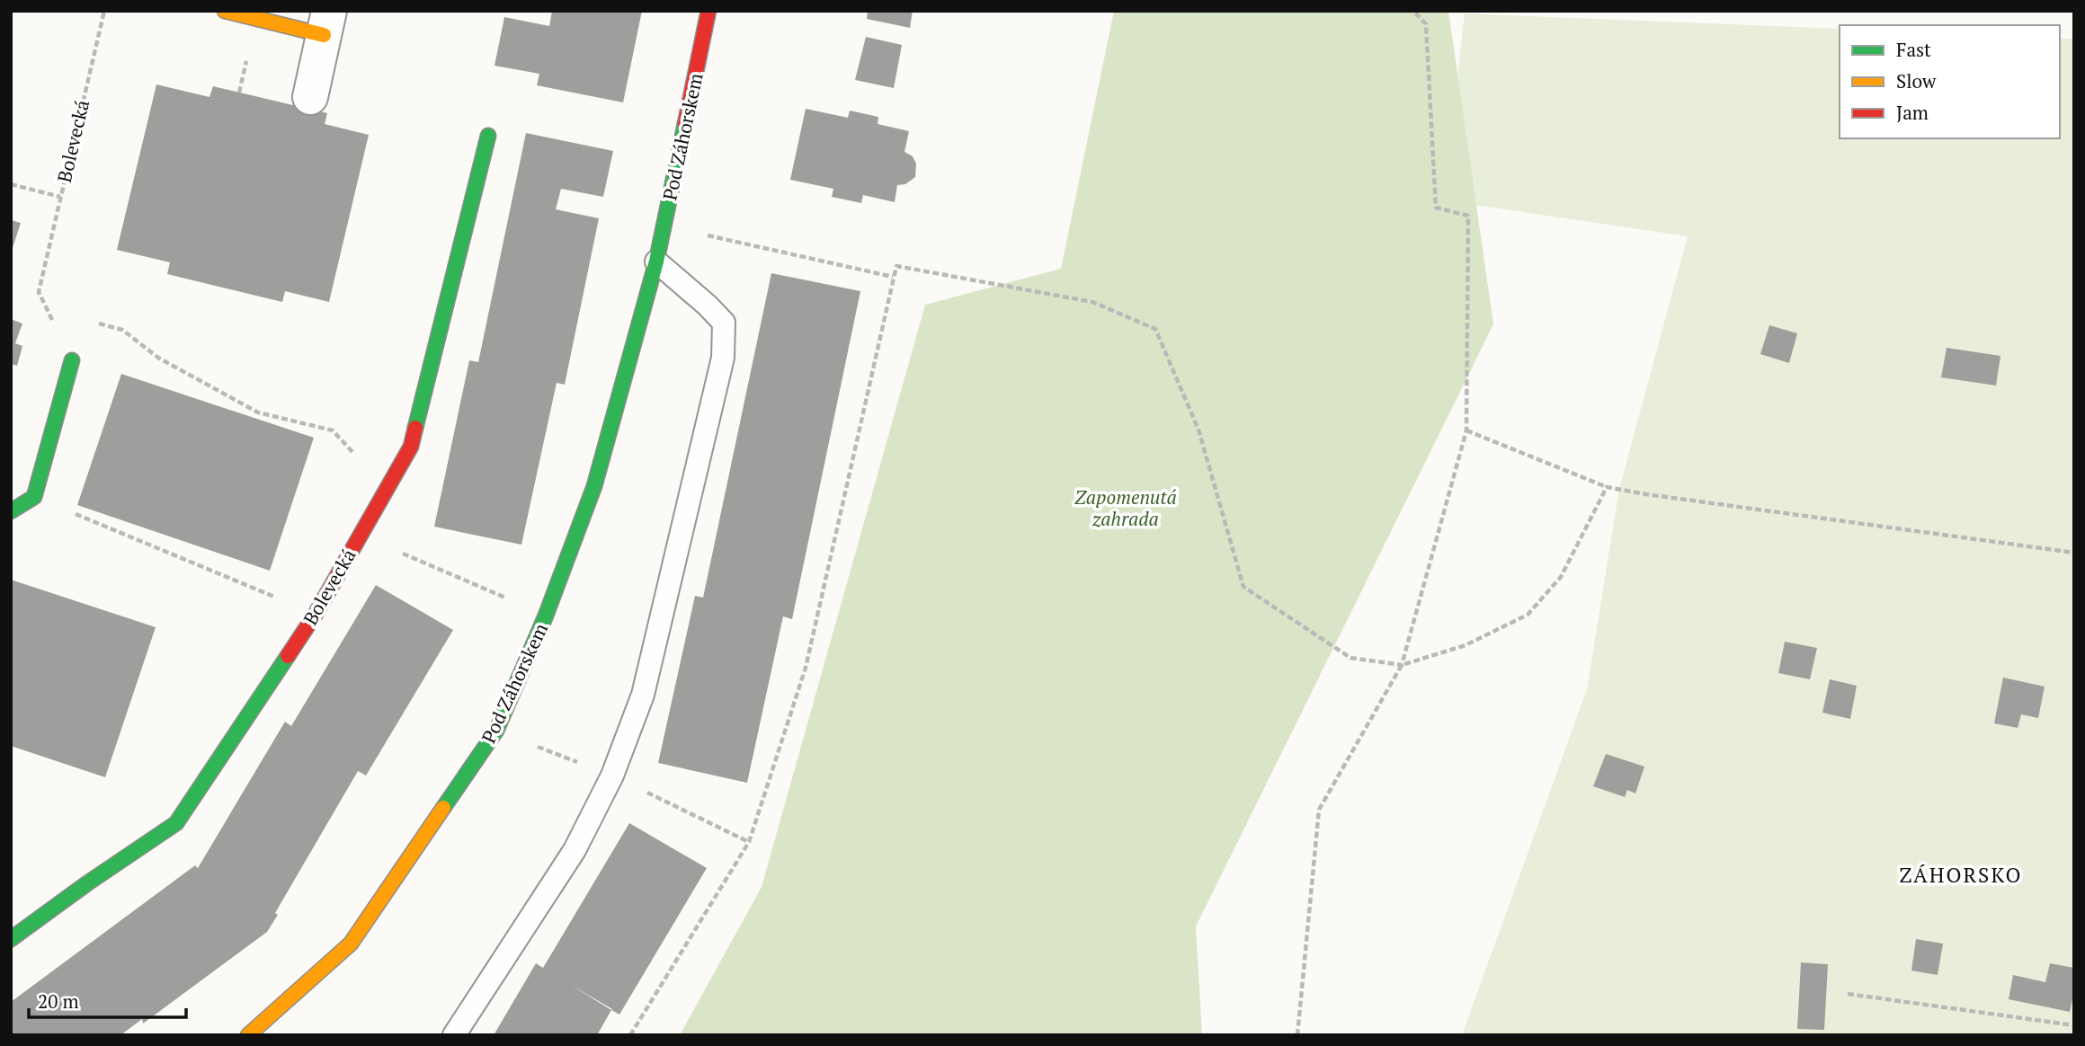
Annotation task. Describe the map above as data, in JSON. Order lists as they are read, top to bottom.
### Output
{
  "streets": {
    "street": ["Pod Záhorskem", "Bolevecká"]
  },
  "districts": ["ZÁHORSKO"],
  "parks": ["Zapomenutá zahrada"],
  "legend": ["Fast", "Slow", "Jam"],
  "scale_bar": "20 m"
}
